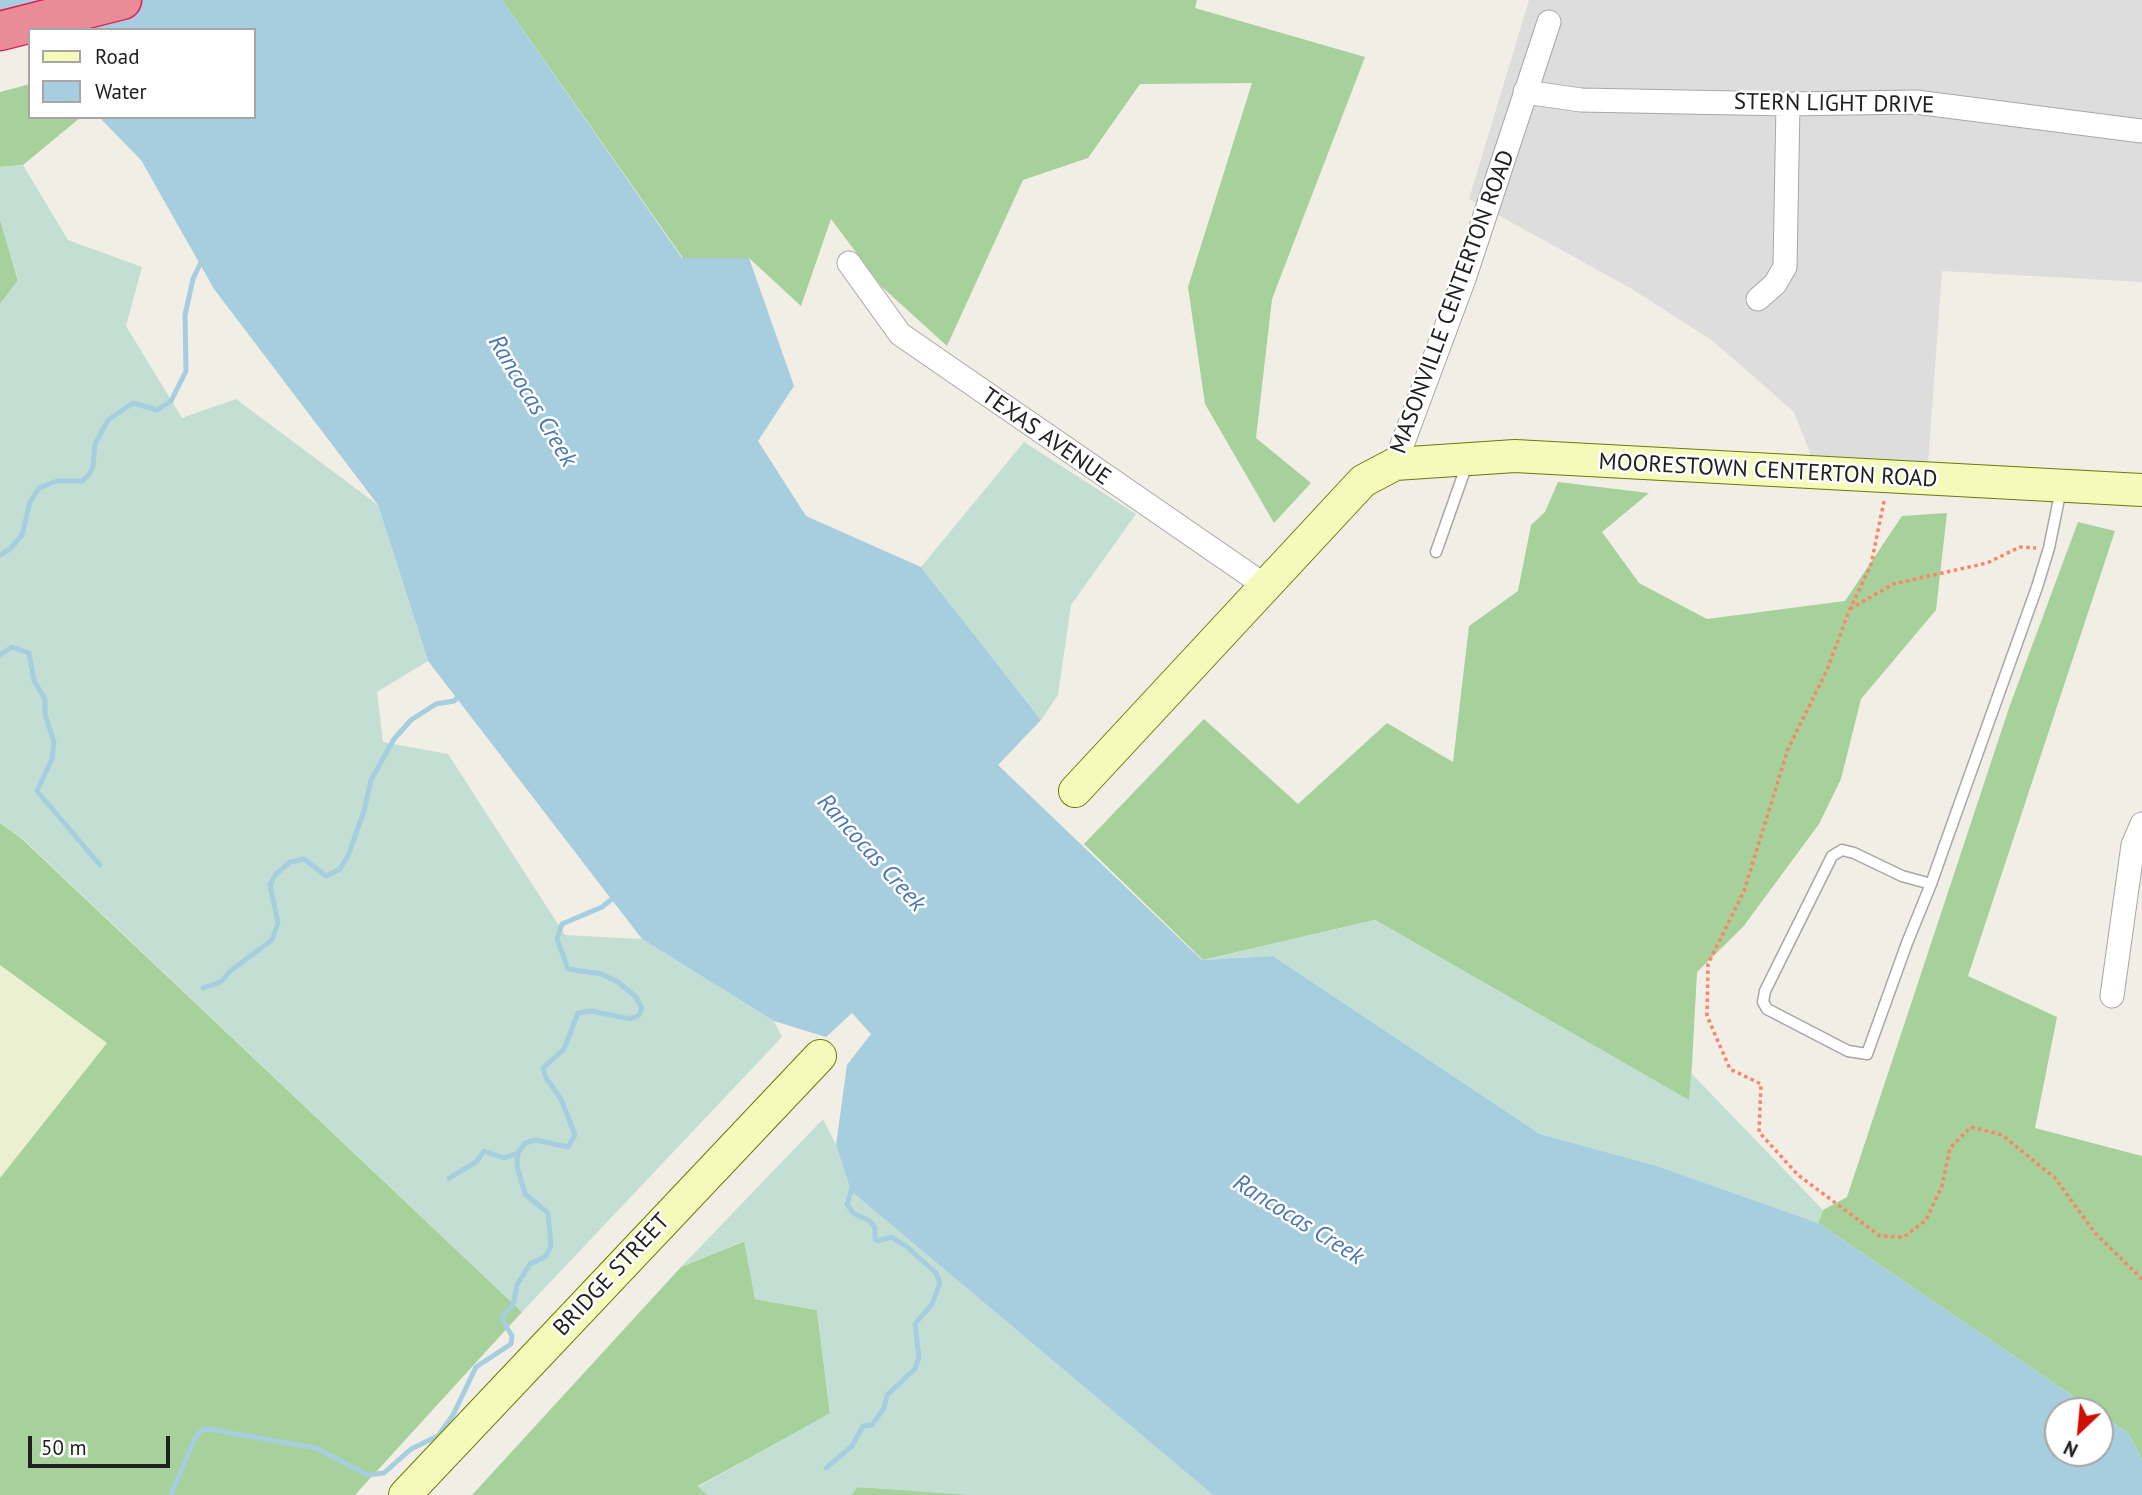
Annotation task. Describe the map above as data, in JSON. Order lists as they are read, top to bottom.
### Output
{
  "streets": {
    "street": [
      "STERN LIGHT DRIVE",
      "MASONVILLE CENTERTON ROAD",
      "TEXAS AVENUE",
      "MOORESTOWN CENTERTON ROAD",
      "BRIDGE STREET"
    ]
  },
  "crossings": [
    ["STERN LIGHT DRIVE", "MASONVILLE CENTERTON ROAD"],
    ["MASONVILLE CENTERTON ROAD", "TEXAS AVENUE"],
    ["MASONVILLE CENTERTON ROAD", "MOORESTOWN CENTERTON ROAD"]
  ],
  "water": ["Rancocas Creek"],
  "legend": ["Road", "Water"],
  "scale_bar": "50 m",
  "north": "bottom left"
}
